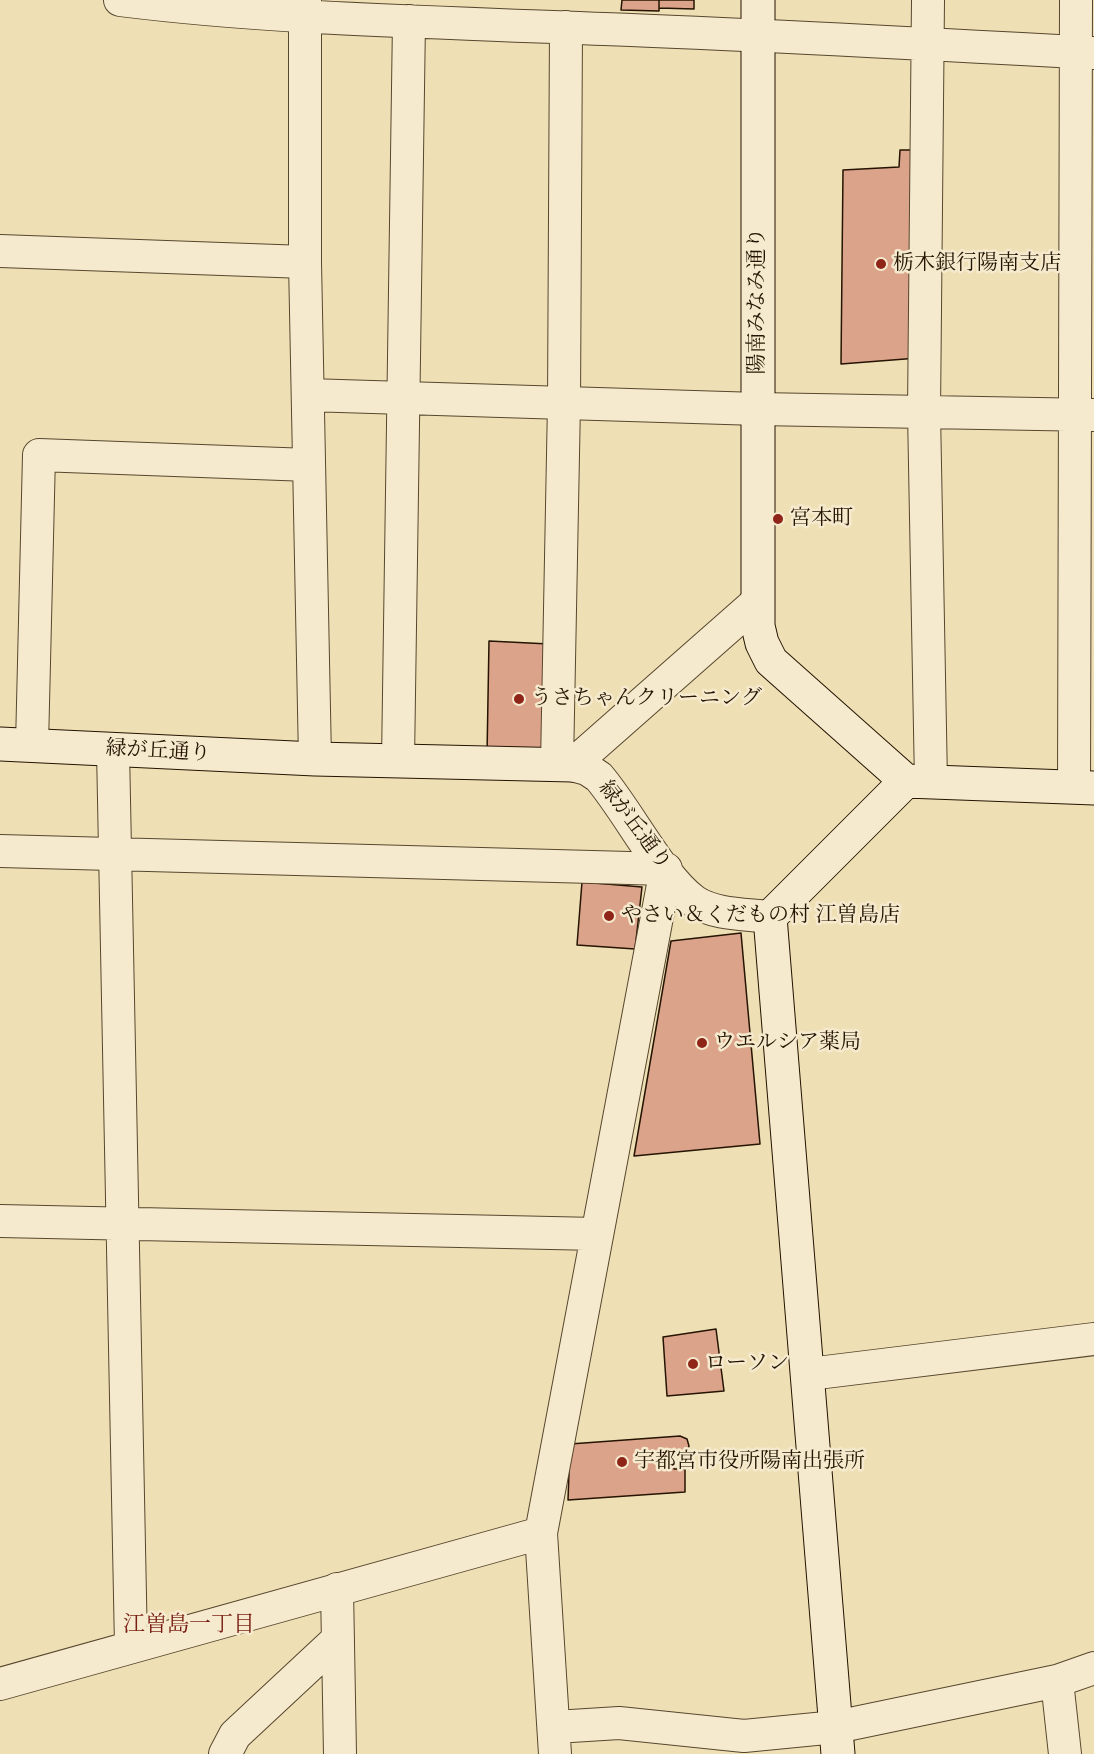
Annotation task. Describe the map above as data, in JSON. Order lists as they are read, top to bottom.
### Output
{
  "streets": {
    "street": ["陽南みなみ通り", "緑が丘通り"]
  },
  "districts": ["江曽島一丁目"],
  "places": [
    "栃木銀行陽南支店",
    "宮本町",
    "うさちゃんクリーニング",
    "やさい＆くだもの村 江曽島店",
    "ウエルシア薬局",
    "ローソン",
    "宇都宮市役所陽南出張所"
  ]
}
